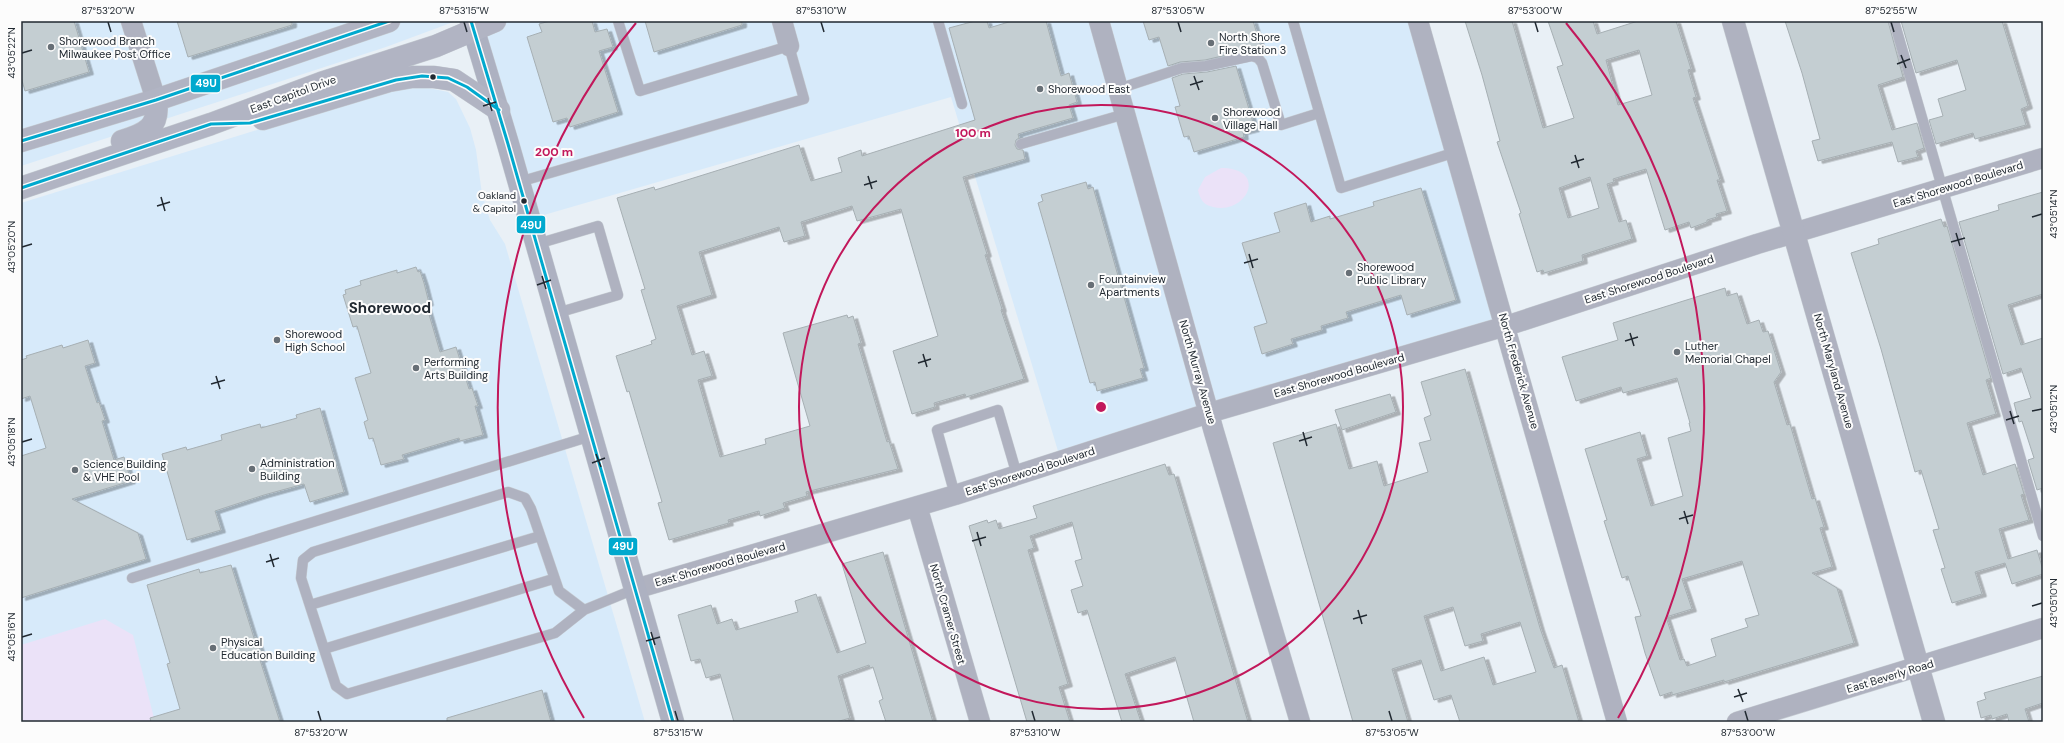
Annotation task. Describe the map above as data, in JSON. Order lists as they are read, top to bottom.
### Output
{
  "streets": {
    "main road": ["East Capitol Drive"],
    "street": [
      "East Shorewood Boulevard",
      "North Frederick Avenue",
      "North Maryland Avenue",
      "North Murray Avenue",
      "North Cramer Street",
      "East Beverly Road"
    ]
  },
  "crossings": [
    ["East Shorewood Boulevard", "North Frederick Avenue"],
    ["East Shorewood Boulevard", "North Maryland Avenue"],
    ["East Shorewood Boulevard", "North Murray Avenue"],
    ["East Shorewood Boulevard", "North Cramer Street"],
    ["North Maryland Avenue", "East Beverly Road"]
  ],
  "districts": ["Shorewood"],
  "places": [
    "North Shore Fire Station 3",
    "Shorewood Branch Milwaukee Post Office",
    "Shorewood East",
    "Shorewood Village Hall",
    "Oakland & Capitol",
    "Shorewood Public Library",
    "Fountainview Apartments",
    "Shorewood High School",
    "Luther Memorial Chapel",
    "Performing Arts Building",
    "Administration Building",
    "Science Building & VHE Pool",
    "Physical Education Building"
  ],
  "lines": ["transit line 49U"],
  "coordinates": [
    "87°53'20\"W",
    "87°53'15\"W",
    "87°53'10\"W",
    "87°53'05\"W",
    "87°53'00\"W",
    "87°52'55\"W",
    "43°05'22\"N",
    "43°05'14\"N",
    "43°05'20\"N",
    "43°05'12\"N",
    "43°05'18\"N",
    "43°05'10\"N",
    "43°05'16\"N"
  ],
  "rings": ["100 m", "200 m"]
}
